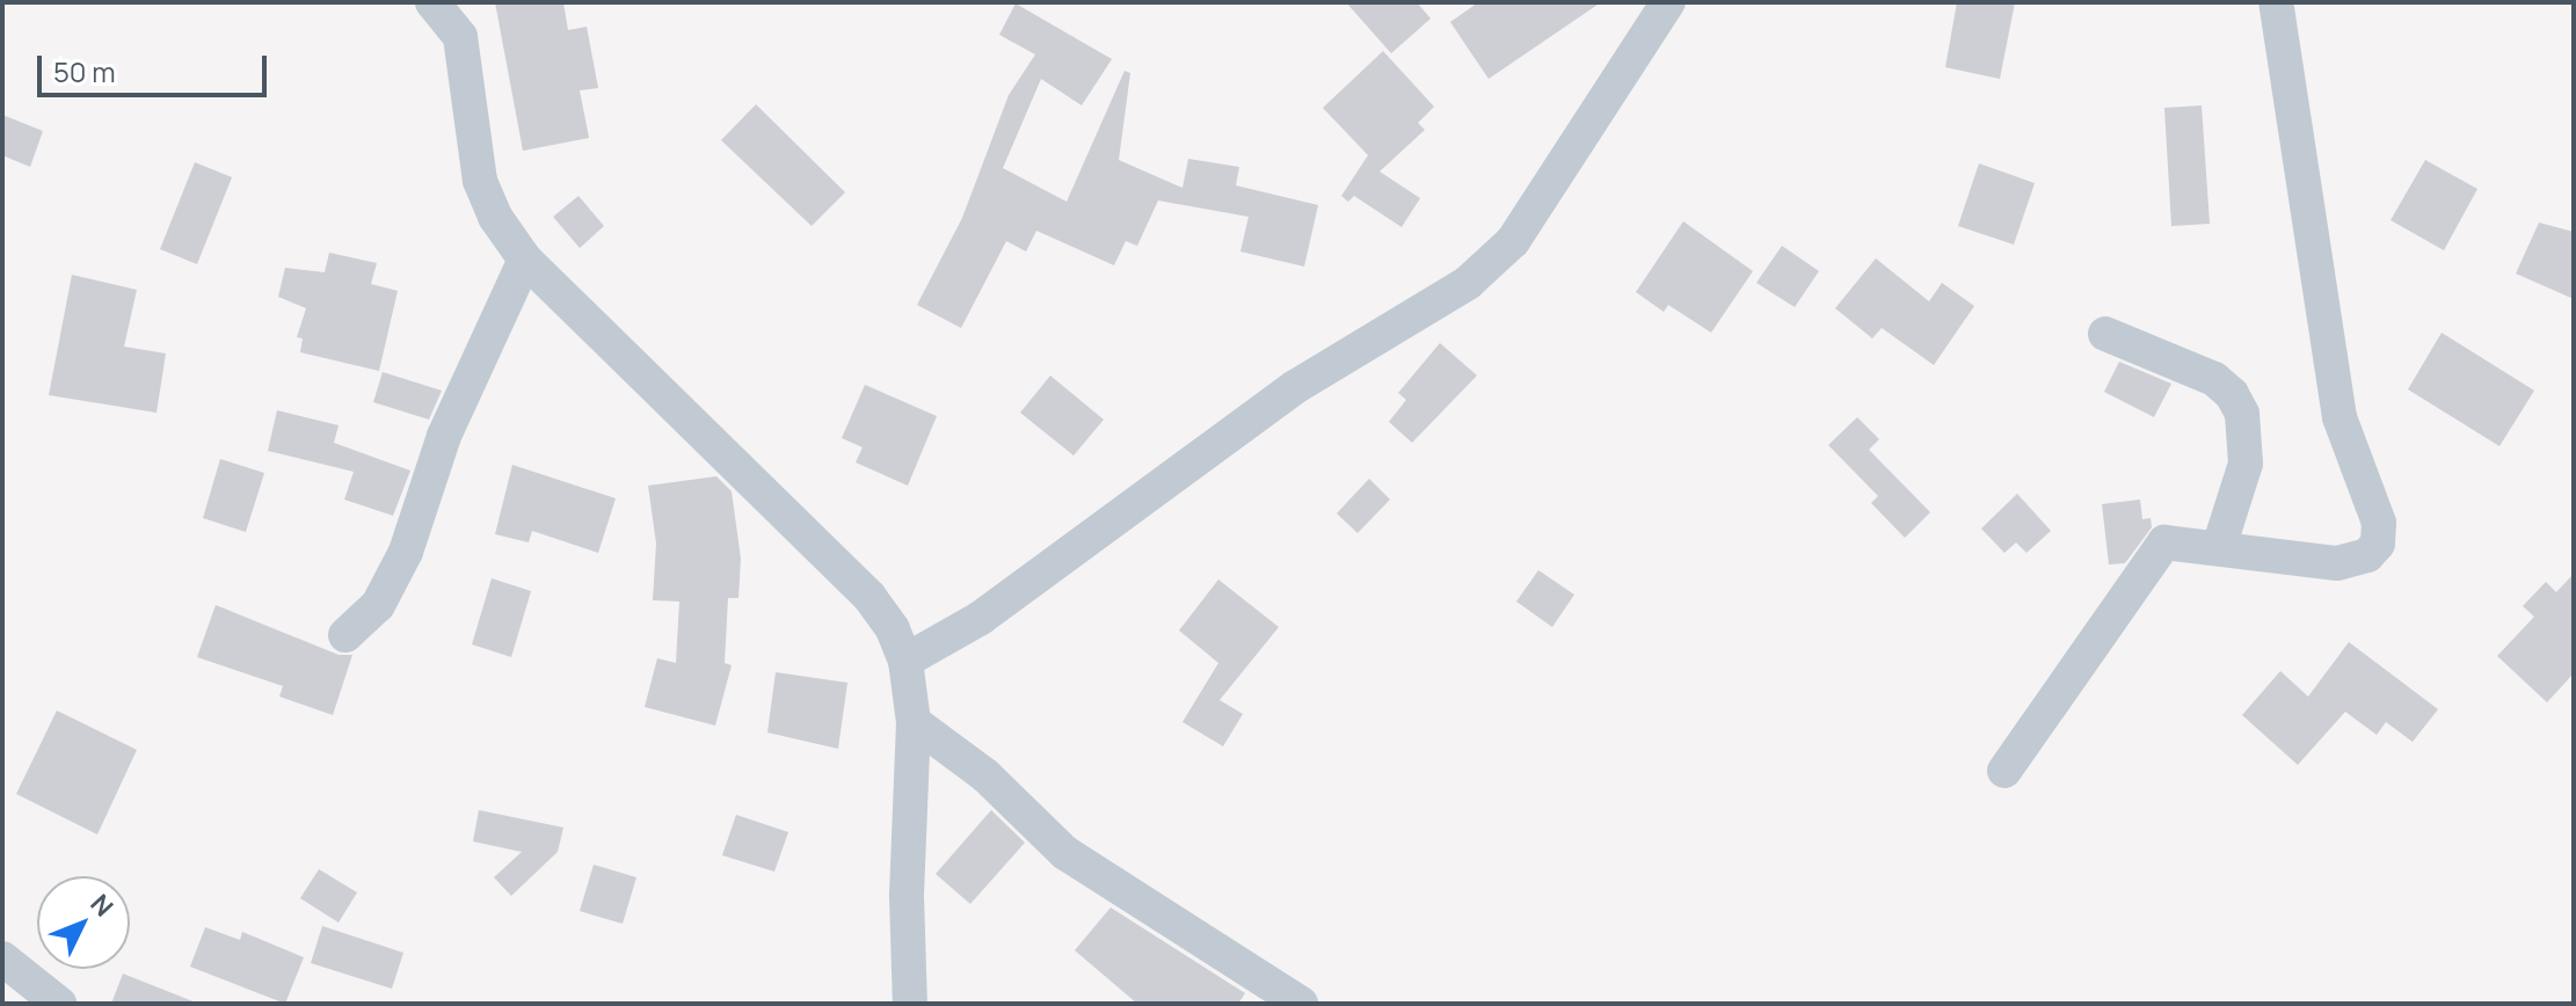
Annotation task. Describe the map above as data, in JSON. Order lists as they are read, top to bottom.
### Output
{
  "scale_bar": "50 m",
  "north": "top right"
}
